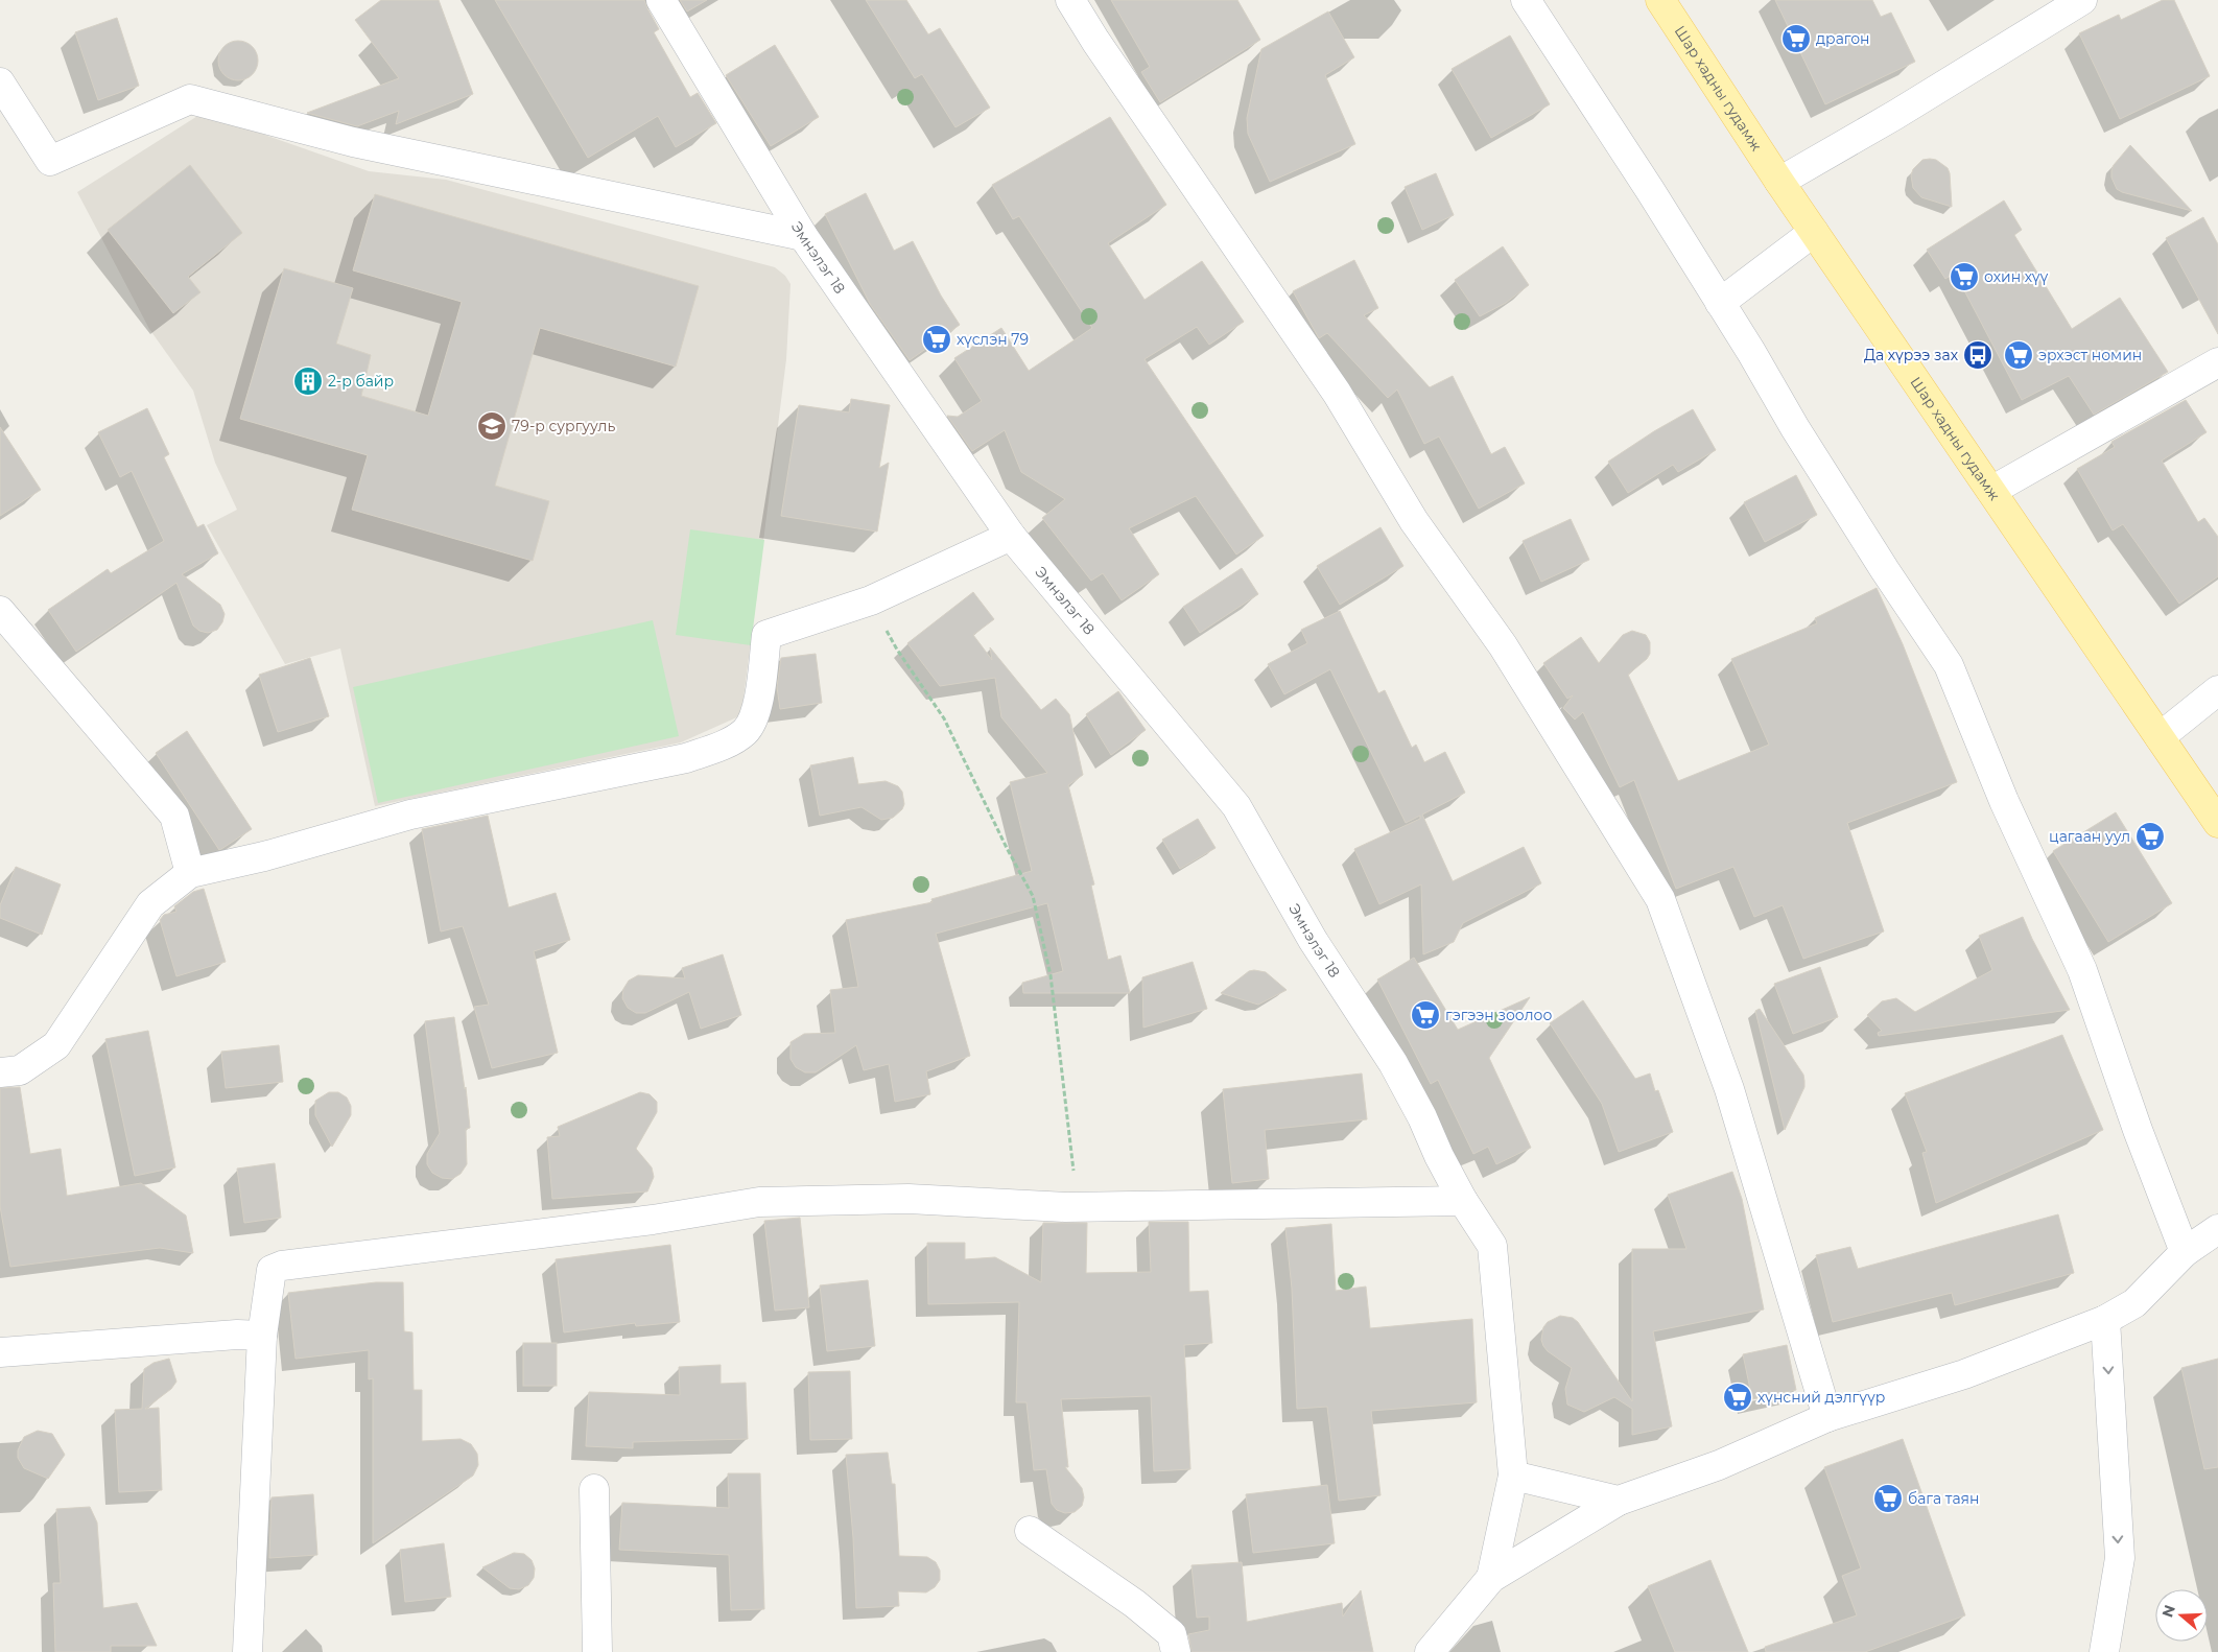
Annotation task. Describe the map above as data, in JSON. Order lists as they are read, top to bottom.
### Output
{
  "streets": {
    "main road": ["Шар хадны гудамж"],
    "street": ["Эмнэлэг 18"]
  },
  "places": {
    "supermarket": [
      "драгон",
      "охин хүү",
      "хүслэн 79",
      "эрхэст номин",
      "цагаан уул",
      "гэгээн зоолоо",
      "хүнсний дэлгүүр",
      "бага таян"
    ],
    "bus stop": ["Да хүрээ зах"],
    "building": ["2-р байр"],
    "school or university": ["79-р сургууль"]
  },
  "north": "left"
}
